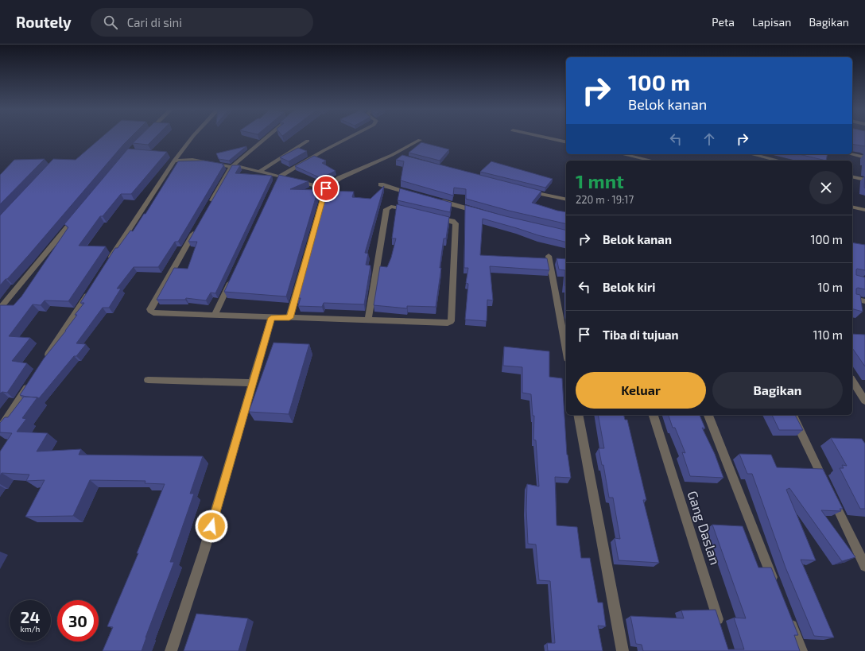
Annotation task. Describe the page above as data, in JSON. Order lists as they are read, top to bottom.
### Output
{
  "streets": {
    "street": ["Gang Daslan"]
  },
  "page": {
    "header": "Routely",
    "search": "Cari di sini",
    "nav": ["Peta", "Lapisan", "Bagikan"],
    "turn": ["100 m", "Belok kanan"],
    "heading": ["1 mnt", "220 m · 19:17"],
    "list": [
      {
        "name": "Belok kanan",
        "value": "100 m"
      },
      {
        "name": "Belok kiri",
        "value": "10 m"
      },
      {
        "name": "Tiba di tujuan",
        "value": "110 m"
      }
    ],
    "buttons": ["Keluar", "Bagikan"],
    "speed": "24 km/h",
    "limit": "30"
  }
}
